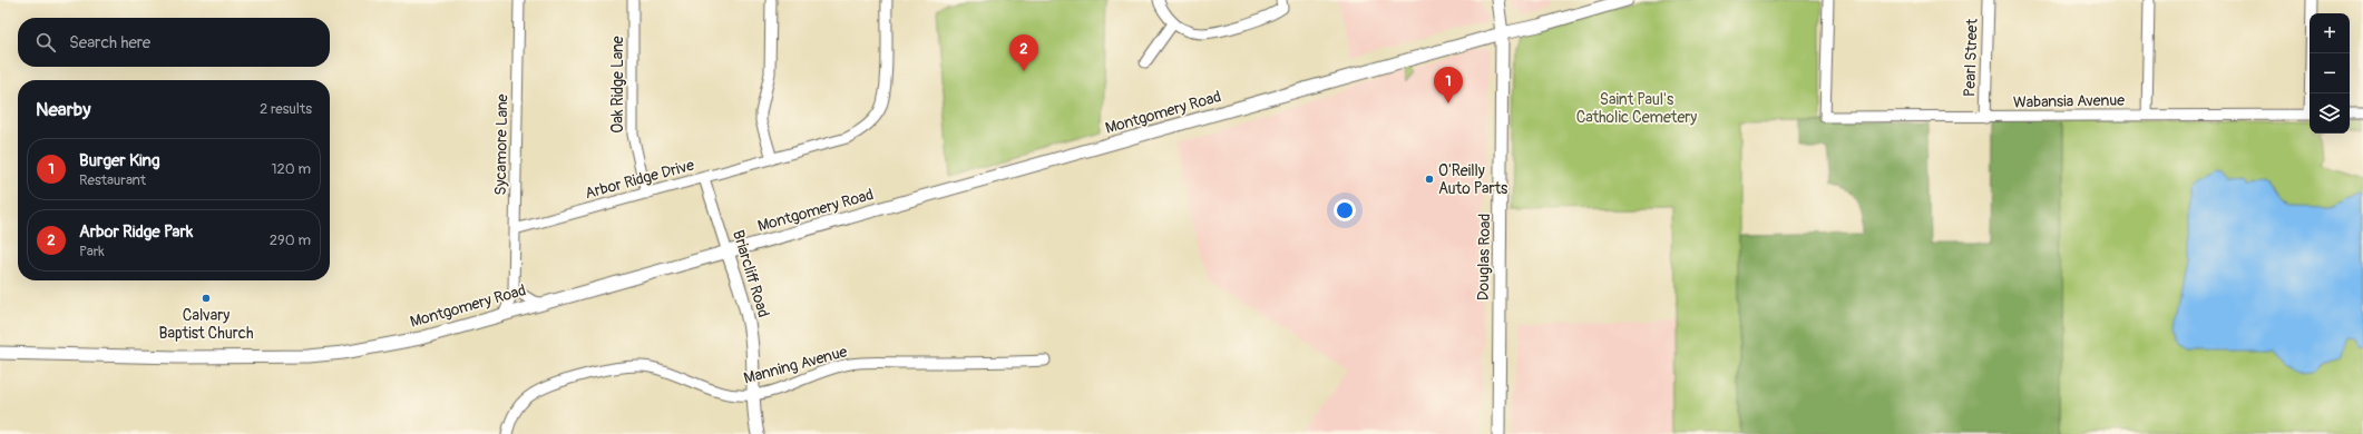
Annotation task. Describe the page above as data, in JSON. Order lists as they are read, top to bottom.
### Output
{
  "streets": {
    "street": [
      "Pearl Street",
      "Oak Ridge Lane",
      "Wabansia Avenue",
      "Montgomery Road",
      "Sycamore Lane",
      "Arbor Ridge Drive",
      "Douglas Road",
      "Briarcliff Road",
      "Manning Avenue"
    ]
  },
  "crossings": [
    ["Pearl Street", "Wabansia Avenue"],
    ["Oak Ridge Lane", "Arbor Ridge Drive"],
    ["Montgomery Road", "Sycamore Lane"],
    ["Montgomery Road", "Douglas Road"],
    ["Montgomery Road", "Briarcliff Road"],
    ["Sycamore Lane", "Arbor Ridge Drive"],
    ["Arbor Ridge Drive", "Briarcliff Road"],
    ["Briarcliff Road", "Manning Avenue"]
  ],
  "parks": ["Saint Paul's Catholic Cemetery"],
  "places": ["O'Reilly Auto Parts", "Calvary Baptist Church"],
  "page": {
    "map_buttons": ["+", "−"],
    "search": "Search here",
    "pins": ["2", "1"],
    "heading": ["Nearby", "2 results"],
    "list": [
      {
        "mark": "1",
        "name": "Burger King",
        "note": "Restaurant",
        "value": "120 m"
      },
      {
        "mark": "2",
        "name": "Arbor Ridge Park",
        "note": "Park",
        "value": "290 m"
      }
    ]
  }
}
